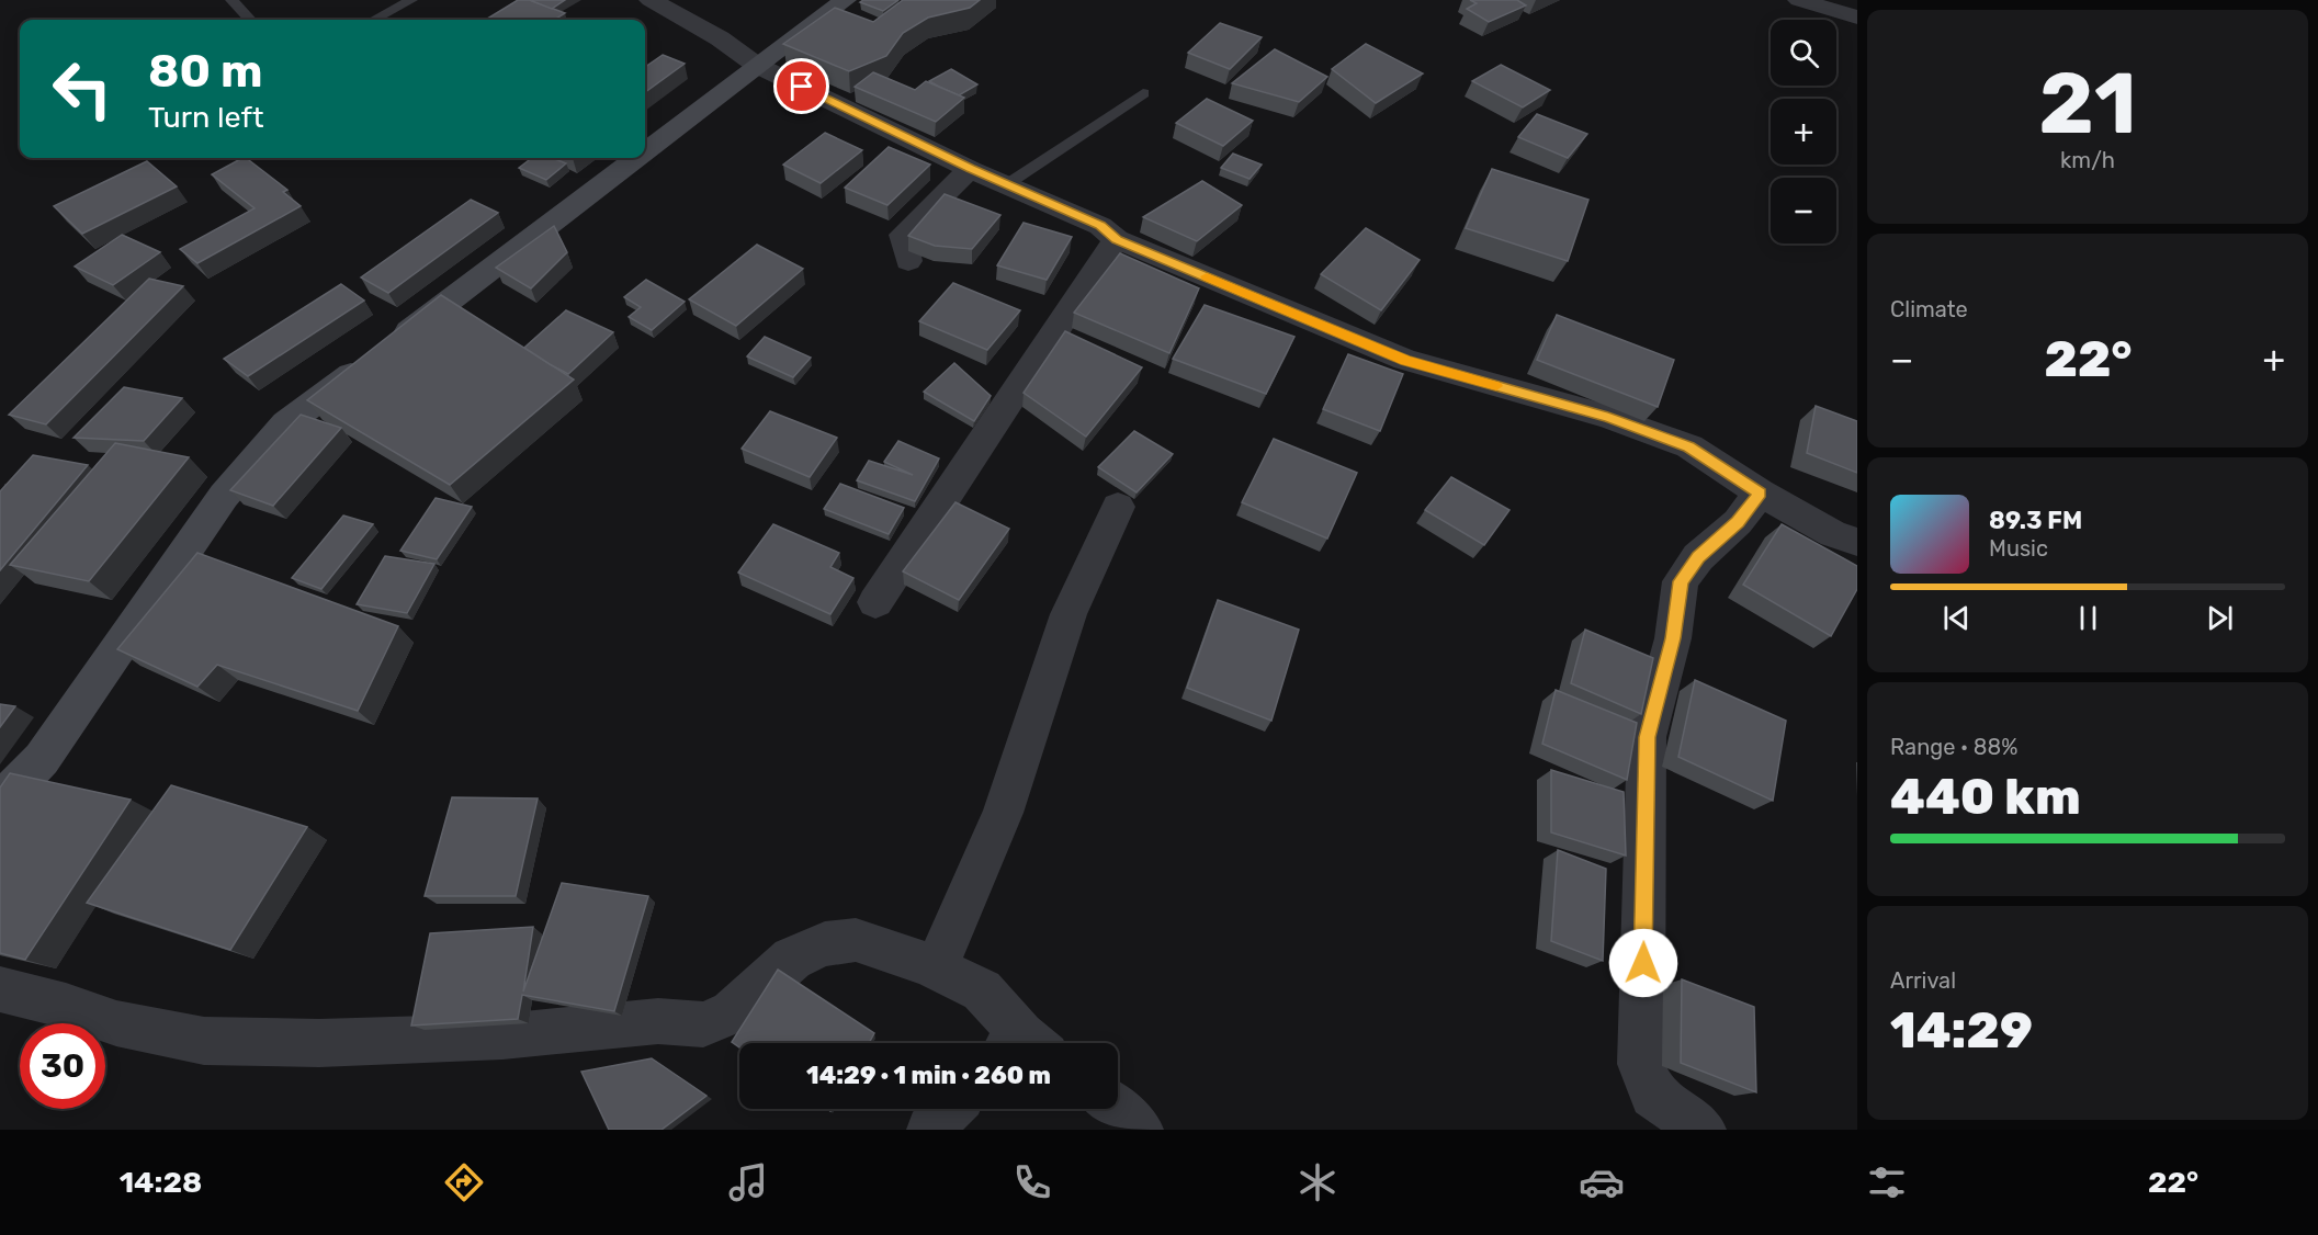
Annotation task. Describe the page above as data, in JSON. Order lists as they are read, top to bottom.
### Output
{
  "page": {
    "tile": [
      ["21", "km/h"],
      "Climate",
      ["Range · 88%", "440 km"],
      ["Arrival", "14:29"]
    ],
    "map_buttons": ["+", "−"],
    "turn": ["80 m", "Turn left"],
    "heat": ["−", "22°", "+"],
    "song": ["89.3 FM", "Music"],
    "limit": "30",
    "trip": "14:29 · 1 min · 260 m",
    "tabs": ["14:28", "22°"]
  }
}
